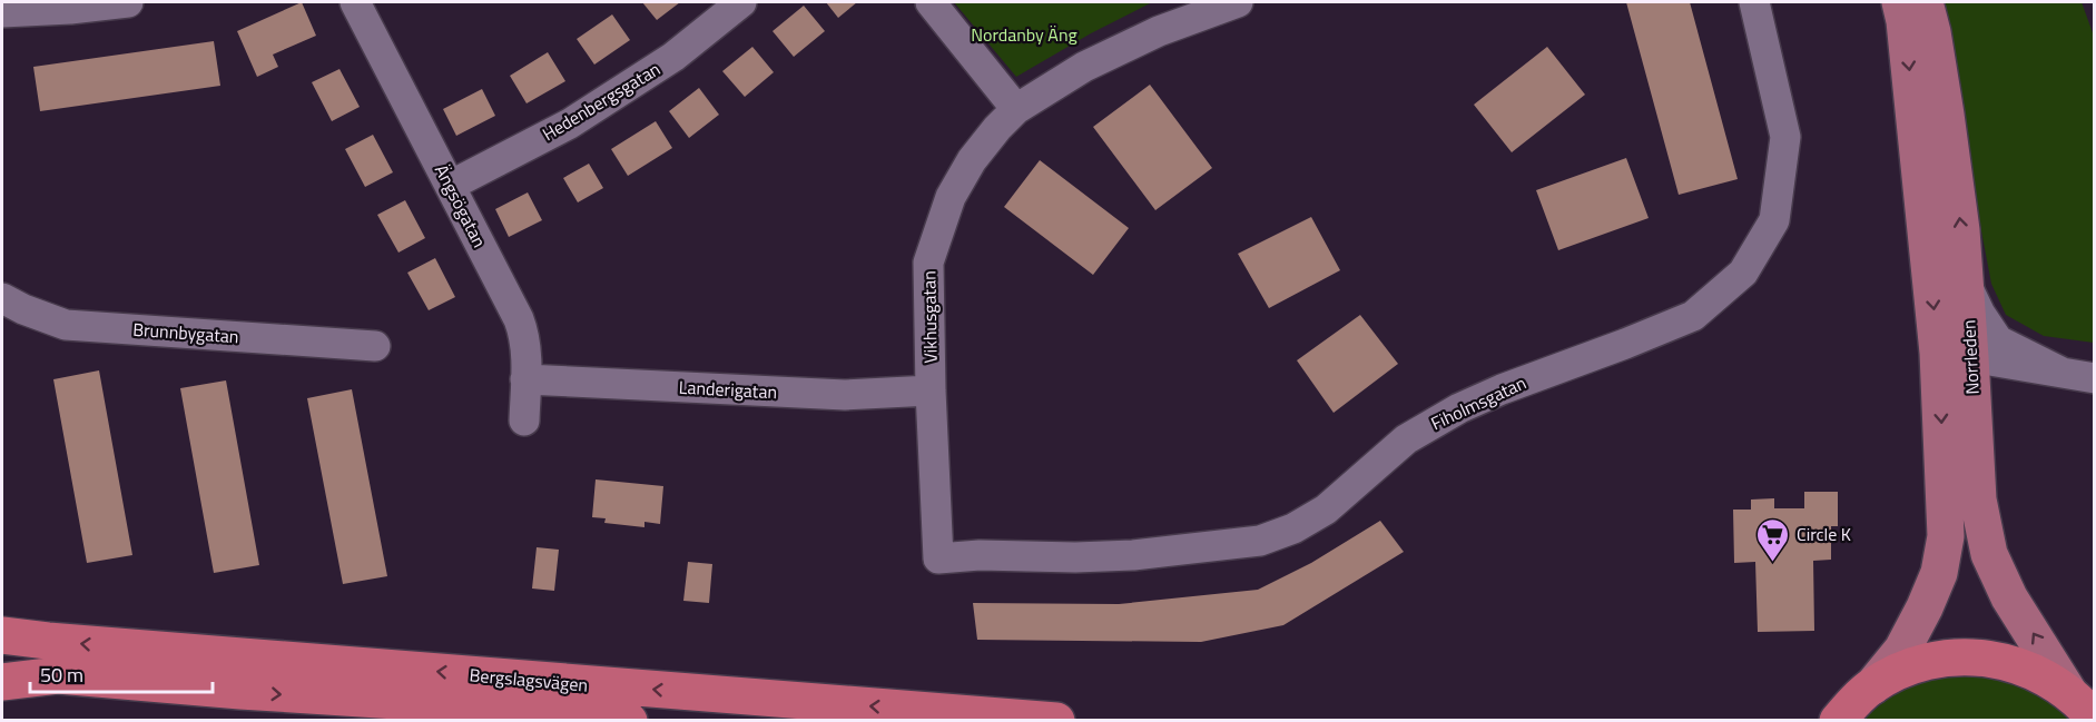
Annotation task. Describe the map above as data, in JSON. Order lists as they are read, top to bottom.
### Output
{
  "streets": {
    "highway": ["Bergslagsvägen"],
    "main road": ["Norrleden"],
    "street": [
      "Hedenbergsgatan",
      "Ängsögatan",
      "Vikhusgatan",
      "Brunnbygatan",
      "Landerigatan",
      "Fiholmsgatan"
    ]
  },
  "crossings": [
    ["Hedenbergsgatan", "Ängsögatan"],
    ["Ängsögatan", "Landerigatan"],
    ["Vikhusgatan", "Landerigatan"],
    ["Vikhusgatan", "Fiholmsgatan"]
  ],
  "parks": ["Nordanby Äng"],
  "places": {
    "supermarket": ["Circle K"]
  },
  "scale_bar": "50 m"
}
